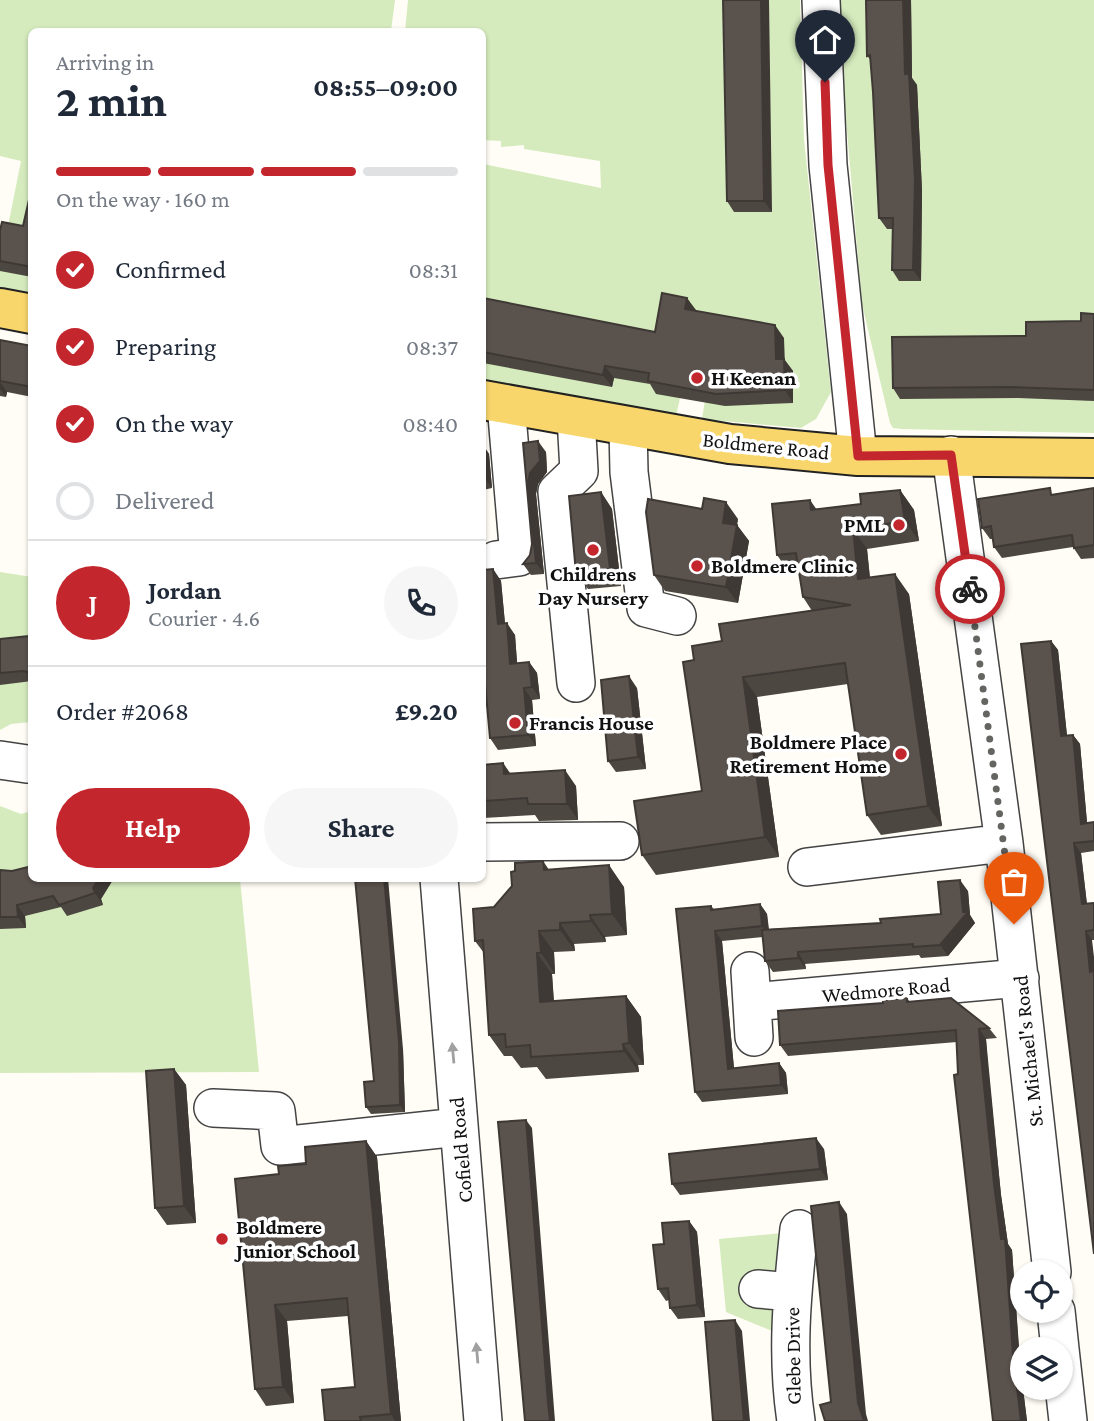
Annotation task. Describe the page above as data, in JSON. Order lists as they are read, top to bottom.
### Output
{
  "streets": {
    "main road": ["Boldmere Road"],
    "street": [
      "Wedmore Road",
      "St. Michael's Road",
      "Cofield Road",
      "Glebe Drive"
    ]
  },
  "crossings": [
    ["Boldmere Road", "St. Michael's Road"],
    ["Wedmore Road", "St. Michael's Road"]
  ],
  "one_way": ["Cofield Road"],
  "places": [
    "H Keenan",
    "PML",
    "Childrens Day Nursery",
    "Boldmere Clinic",
    "Francis House",
    "Boldmere Place Retirement Home",
    "Boldmere Junior School"
  ],
  "page": {
    "heading": ["2 min", "Arriving in", "08:55–09:00"],
    "panel": [
      "Jordan",
      "Courier · 4.6",
      "Order #2068",
      "£9.20"
    ],
    "bar": "On the way · 160 m",
    "list": [
      ["Confirmed", "08:31"],
      ["Preparing", "08:37"],
      ["On the way", "08:40"],
      "Delivered"
    ],
    "round": "J",
    "buttons": ["Help", "Share"]
  }
}
